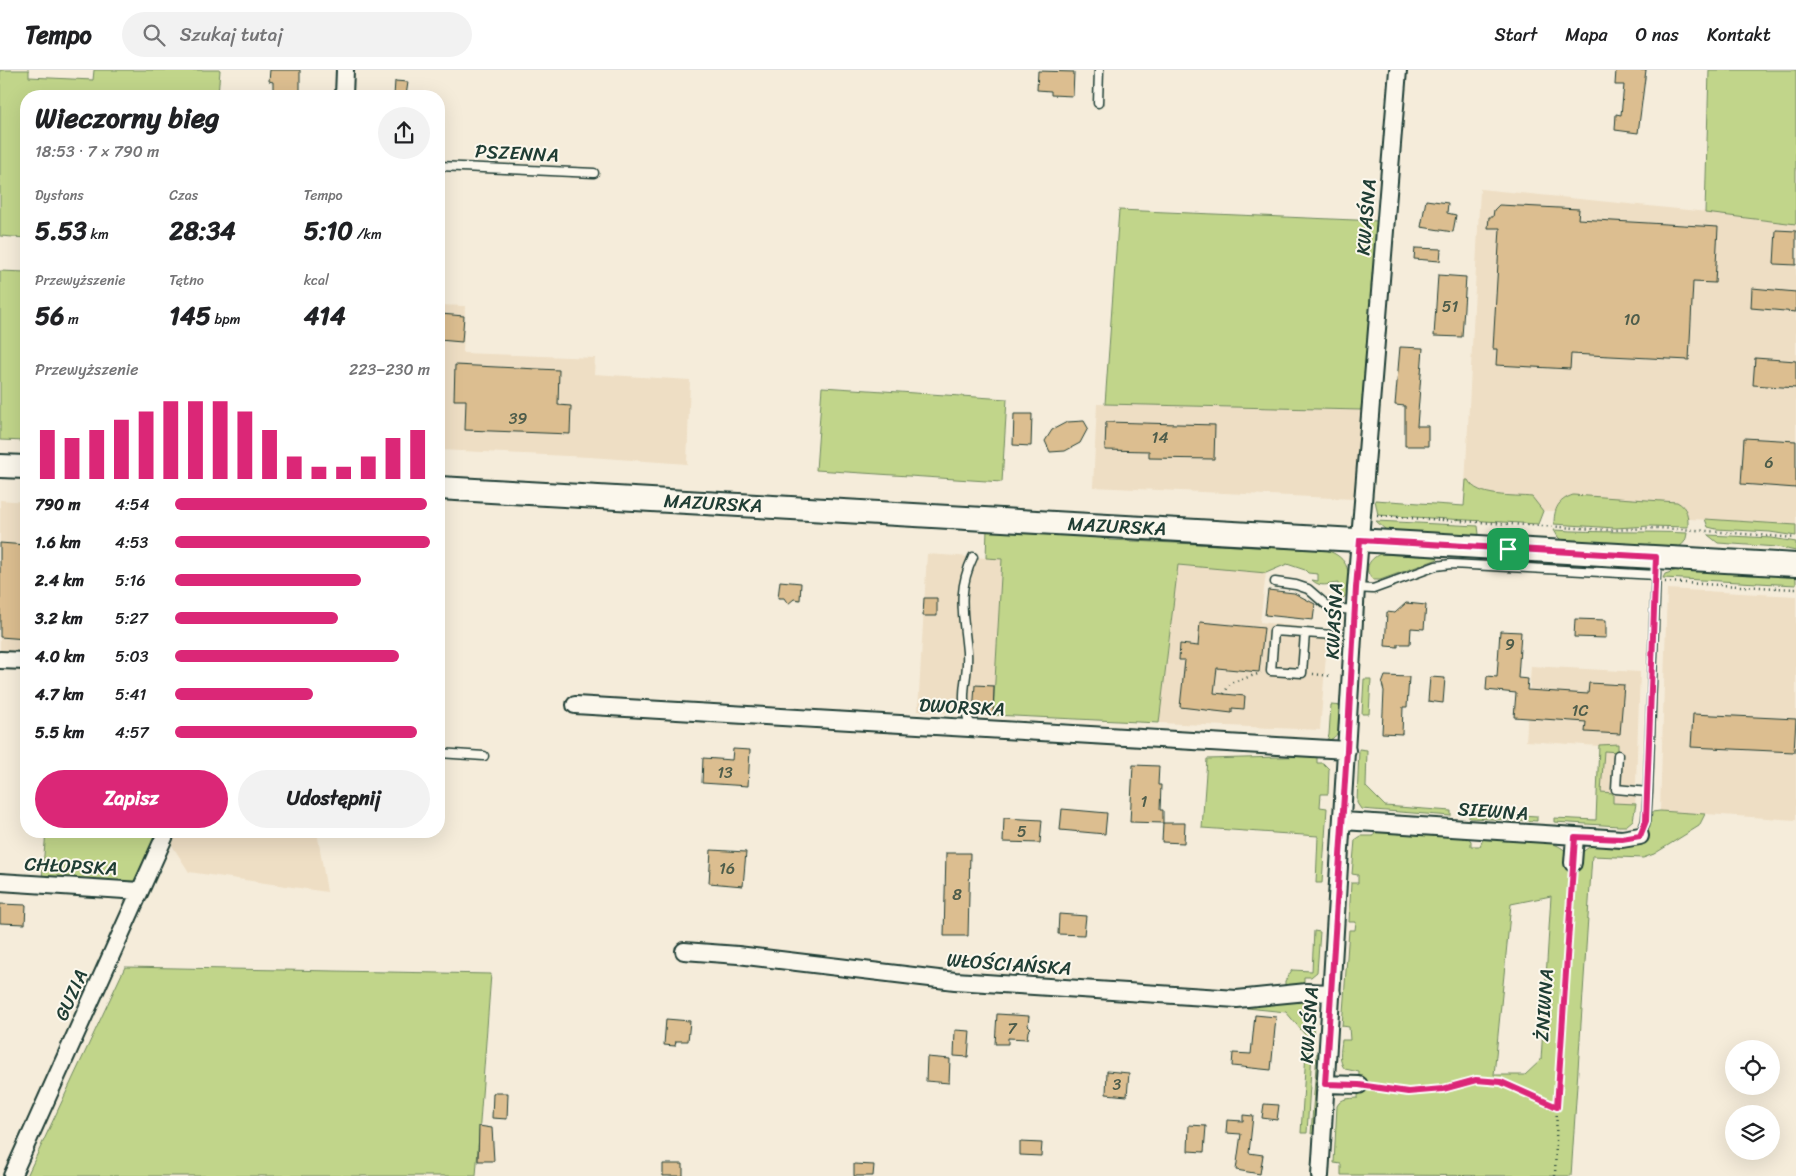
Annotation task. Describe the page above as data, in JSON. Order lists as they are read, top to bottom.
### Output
{
  "streets": {
    "main road": ["MAZURSKA"],
    "street": [
      "KWAŚNA",
      "DWORSKA",
      "SIEWNA",
      "CHŁOPSKA",
      "WŁOŚCIAŃSKA",
      "GUZIA"
    ],
    "lane": ["PSZENNA"],
    "path": ["ŻNIWNA"]
  },
  "crossings": [
    ["KWAŚNA", "MAZURSKA"],
    ["KWAŚNA", "DWORSKA"],
    ["KWAŚNA", "SIEWNA"],
    ["KWAŚNA", "WŁOŚCIAŃSKA"],
    ["CHŁOPSKA", "GUZIA"]
  ],
  "house_numbers": [
    "51",
    "10",
    "39",
    "14",
    "6",
    "9",
    "1C",
    "13",
    "1",
    "5",
    "16",
    "8",
    "7",
    "3"
  ],
  "page": {
    "header": "Tempo",
    "search": "Szukaj tutaj",
    "nav": [
      "Start",
      "Mapa",
      "O nas",
      "Kontakt"
    ],
    "heading": ["Wieczorny bieg", "18:53 · 7 × 790 m"],
    "stats": [
      ["Dystans", "5.53 km"],
      ["Czas", "28:34"],
      ["Tempo", "5:10 /km"],
      ["Przewyższenie", "56 m"],
      ["Tętno", "145 bpm"],
      ["kcal", "414"]
    ],
    "chart": ["Przewyższenie", "223–230 m"],
    "list": [
      {
        "name": "790 m",
        "note": "4:54"
      },
      {
        "name": "1.6 km",
        "note": "4:53"
      },
      {
        "name": "2.4 km",
        "note": "5:16"
      },
      {
        "name": "3.2 km",
        "note": "5:27"
      },
      {
        "name": "4.0 km",
        "note": "5:03"
      },
      {
        "name": "4.7 km",
        "note": "5:41"
      },
      {
        "name": "5.5 km",
        "note": "4:57"
      }
    ],
    "buttons": ["Zapisz", "Udostępnij"]
  }
}
